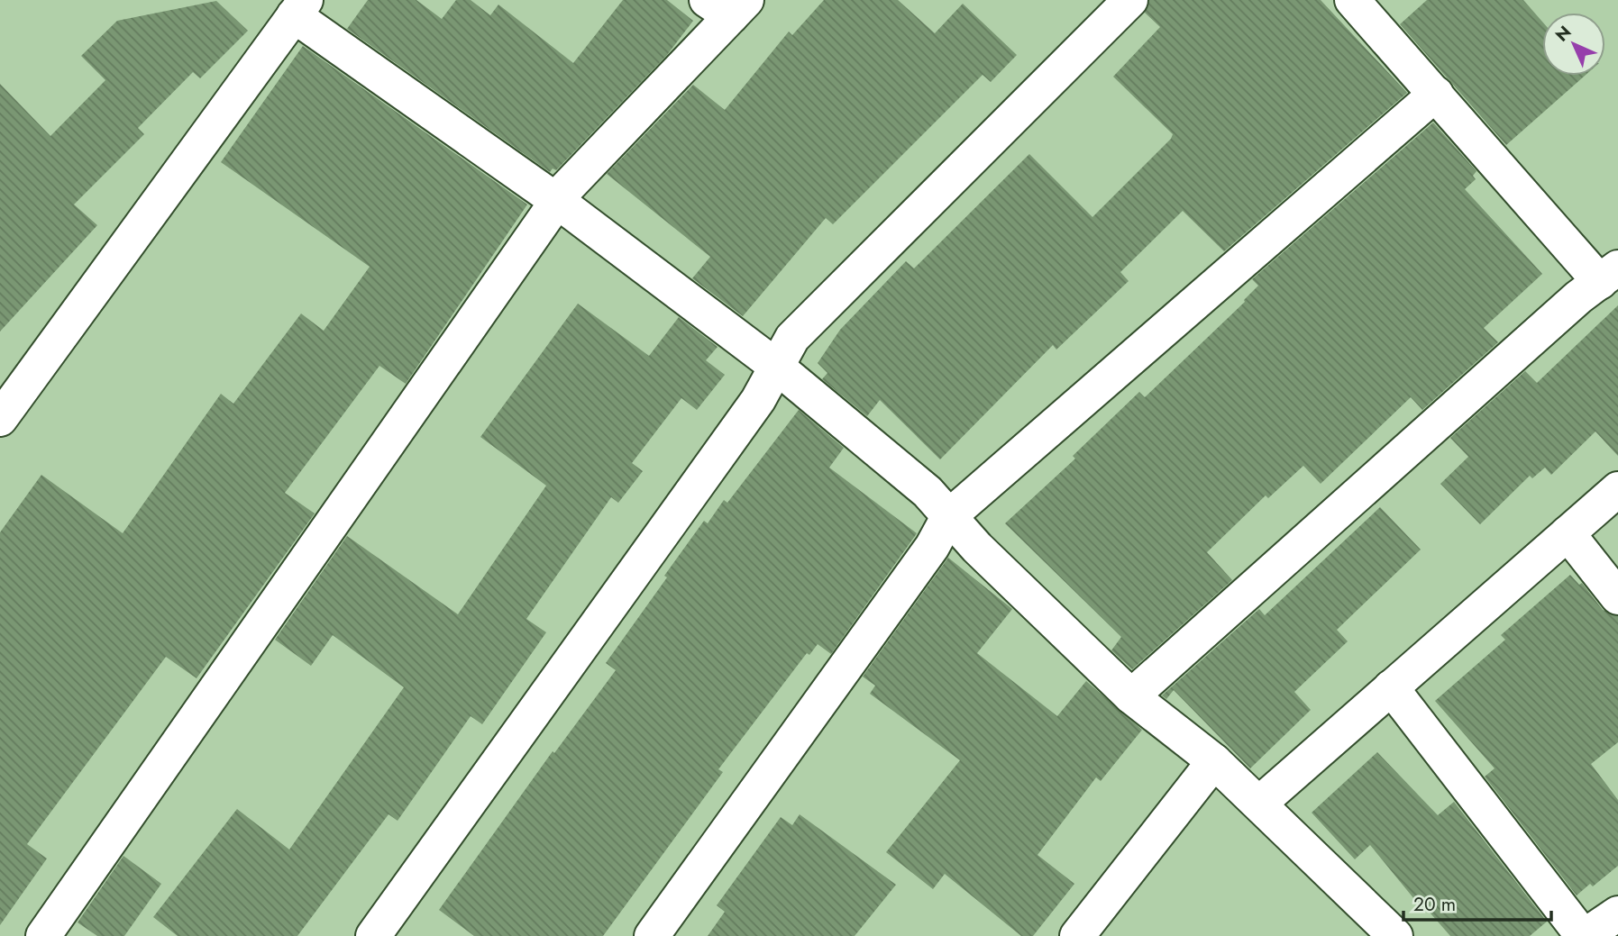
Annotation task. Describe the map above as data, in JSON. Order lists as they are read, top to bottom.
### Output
{
  "scale_bar": "20 m",
  "north": "top left"
}
